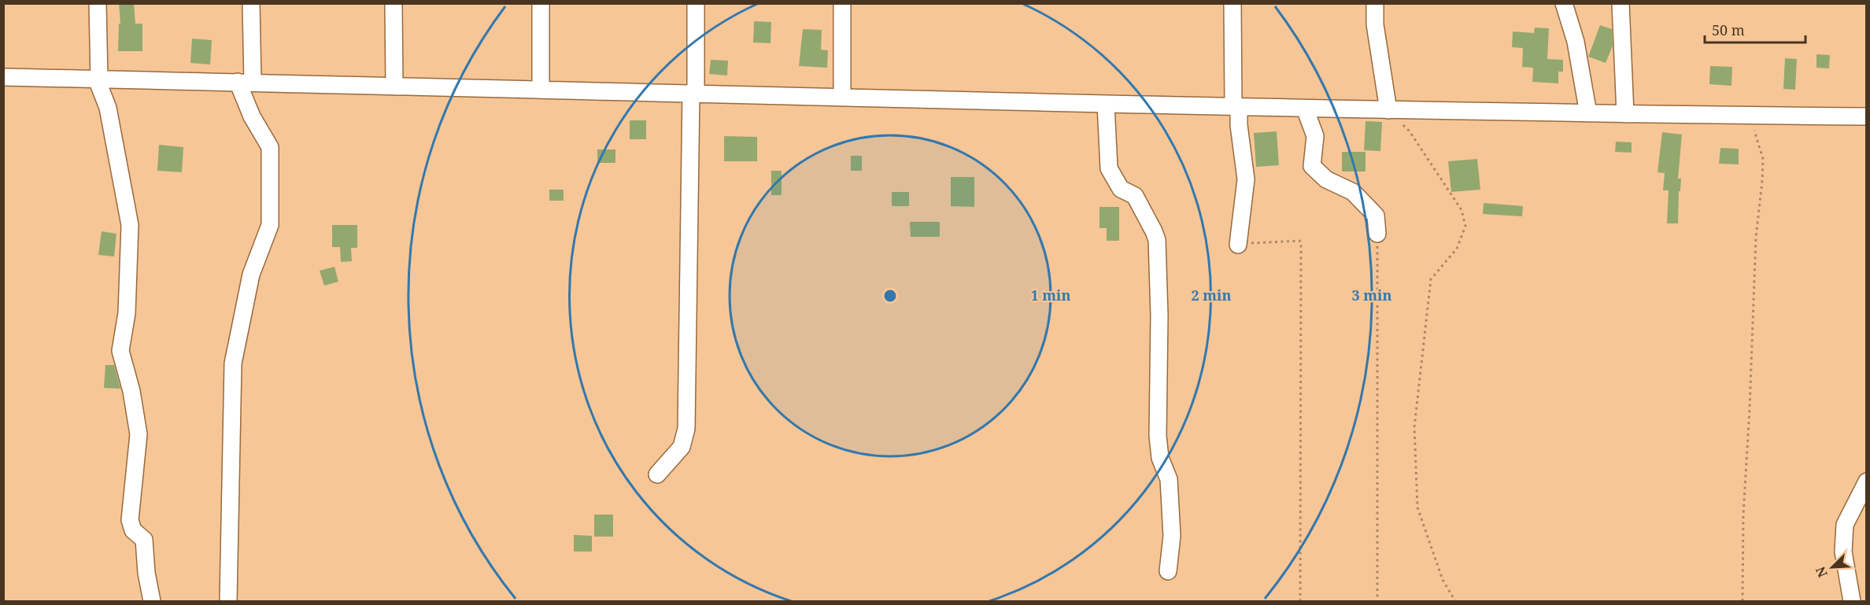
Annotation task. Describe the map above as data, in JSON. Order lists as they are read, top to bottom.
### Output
{
  "scale_bar": "50 m",
  "north": "bottom left",
  "rings": ["1 min", "2 min", "3 min"]
}
